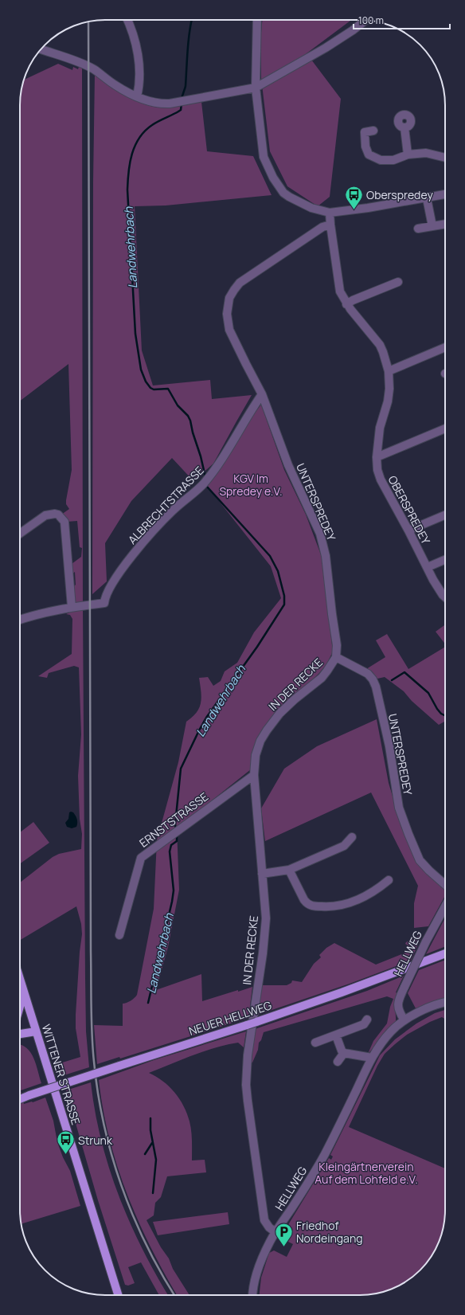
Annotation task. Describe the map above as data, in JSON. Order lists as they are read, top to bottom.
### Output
{
  "streets": {
    "main road": ["NEUER HELLWEG", "WITTENER STRASSE"],
    "street": [
      "UNTERSPREDEY",
      "ALBRECHTSTRASSE",
      "OBERSPREDEY",
      "IN DER RECKE",
      "ERNSTSTRASSE",
      "HELLWEG"
    ]
  },
  "crossings": [
    ["UNTERSPREDEY", "ALBRECHTSTRASSE"],
    ["UNTERSPREDEY", "OBERSPREDEY"],
    ["UNTERSPREDEY", "IN DER RECKE"],
    ["IN DER RECKE", "ERNSTSTRASSE"],
    ["IN DER RECKE", "HELLWEG"]
  ],
  "water": ["Landwehrbach"],
  "parks": ["KGV Im Spredey e.V.", "Kleingärtnerverein Auf dem Lohfeld e.V."],
  "places": {
    "bus stop": ["Oberspredey", "Strunk"],
    "parking": ["Friedhof Nordeingang"]
  },
  "scale_bar": "100 m"
}
